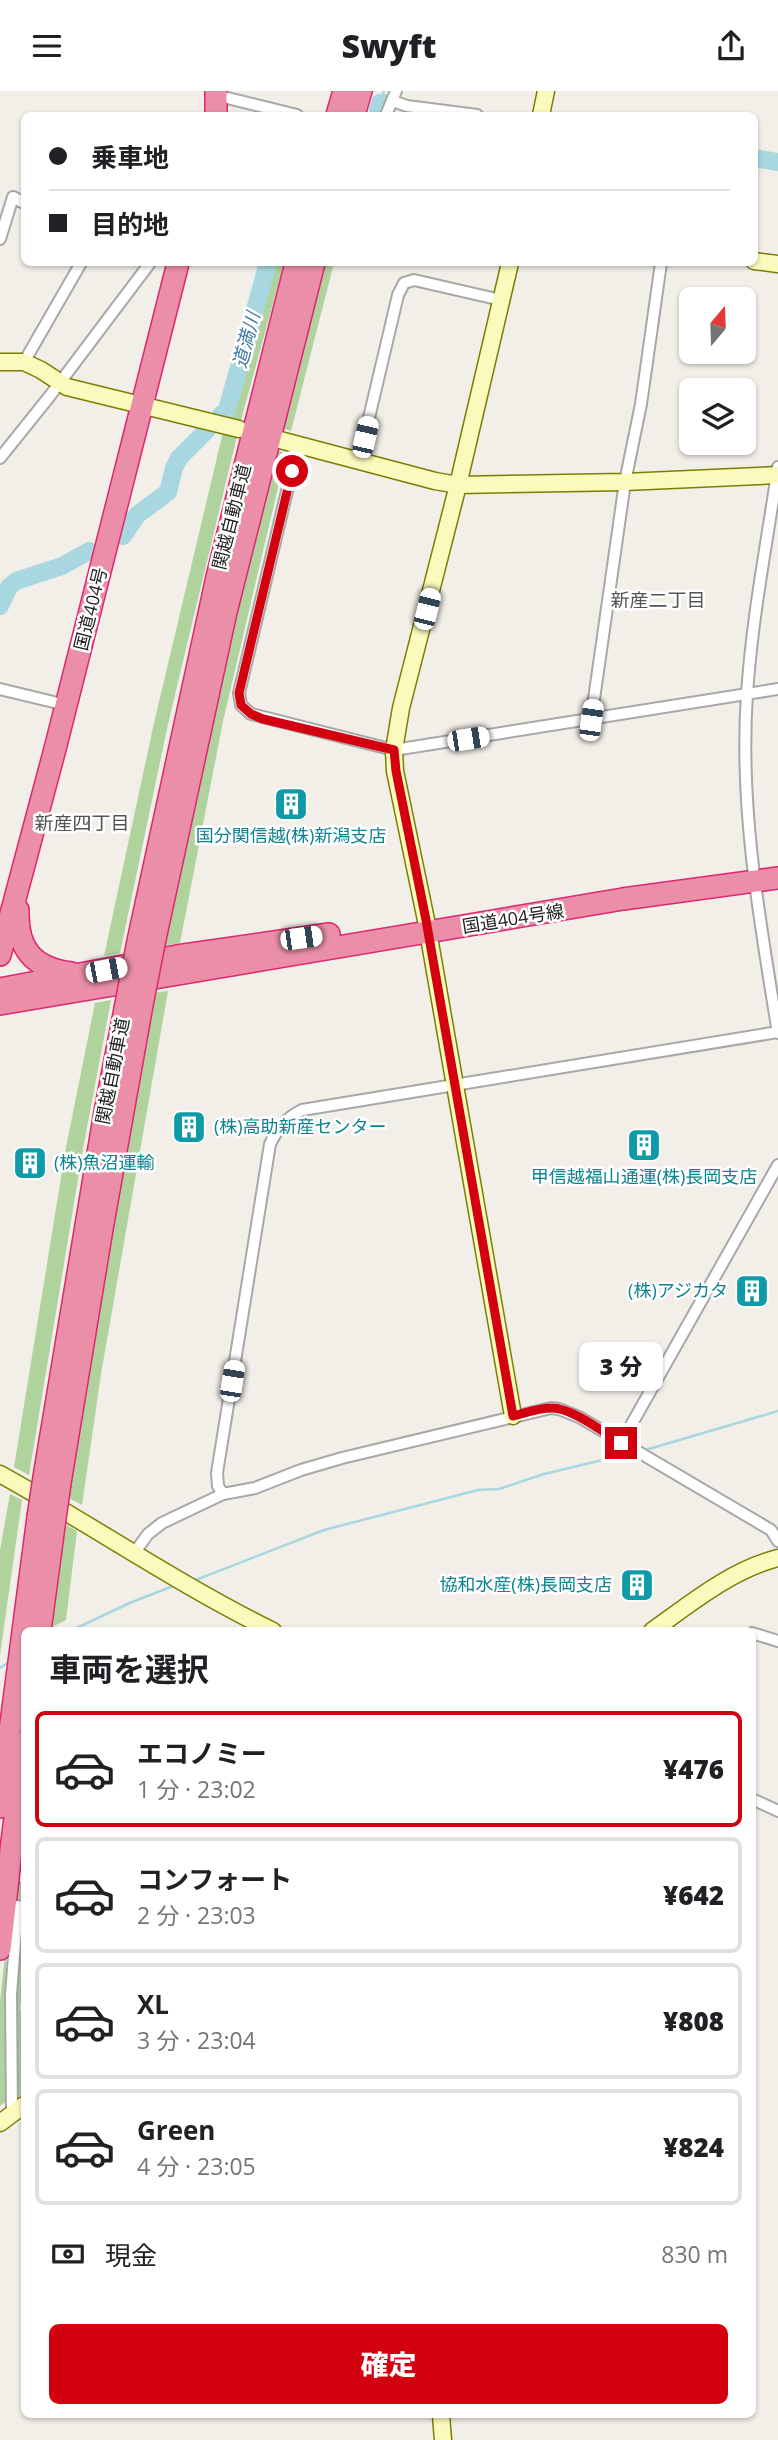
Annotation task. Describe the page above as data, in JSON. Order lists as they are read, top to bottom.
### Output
{
  "streets": {
    "highway": ["関越自動車道", "国道404号", "国道404号線"]
  },
  "districts": ["新産二丁目", "新産四丁目"],
  "water": ["道満川"],
  "places": {
    "building": [
      "国分関信越(株)新潟支店",
      "(株)高助新産センター",
      "甲信越福山通運(株)長岡支店",
      "(株)魚沼運輸",
      "(株)アジカタ",
      "協和水産(株)長岡支店"
    ]
  },
  "north": "top",
  "page": {
    "header": "Swyft",
    "banner": ["乗車地", "目的地"],
    "bubble": "3 分",
    "heading": "車両を選択",
    "list": [
      {
        "name": "エコノミー",
        "note": "1 分 · 23:02",
        "value": "¥476"
      },
      {
        "name": "コンフォート",
        "note": "2 分 · 23:03",
        "value": "¥642"
      },
      {
        "name": "XL",
        "note": "3 分 · 23:04",
        "value": "¥808"
      },
      {
        "name": "Green",
        "note": "4 分 · 23:05",
        "value": "¥824"
      }
    ],
    "pay": ["現金", "830 m"],
    "buttons": "確定"
  }
}
